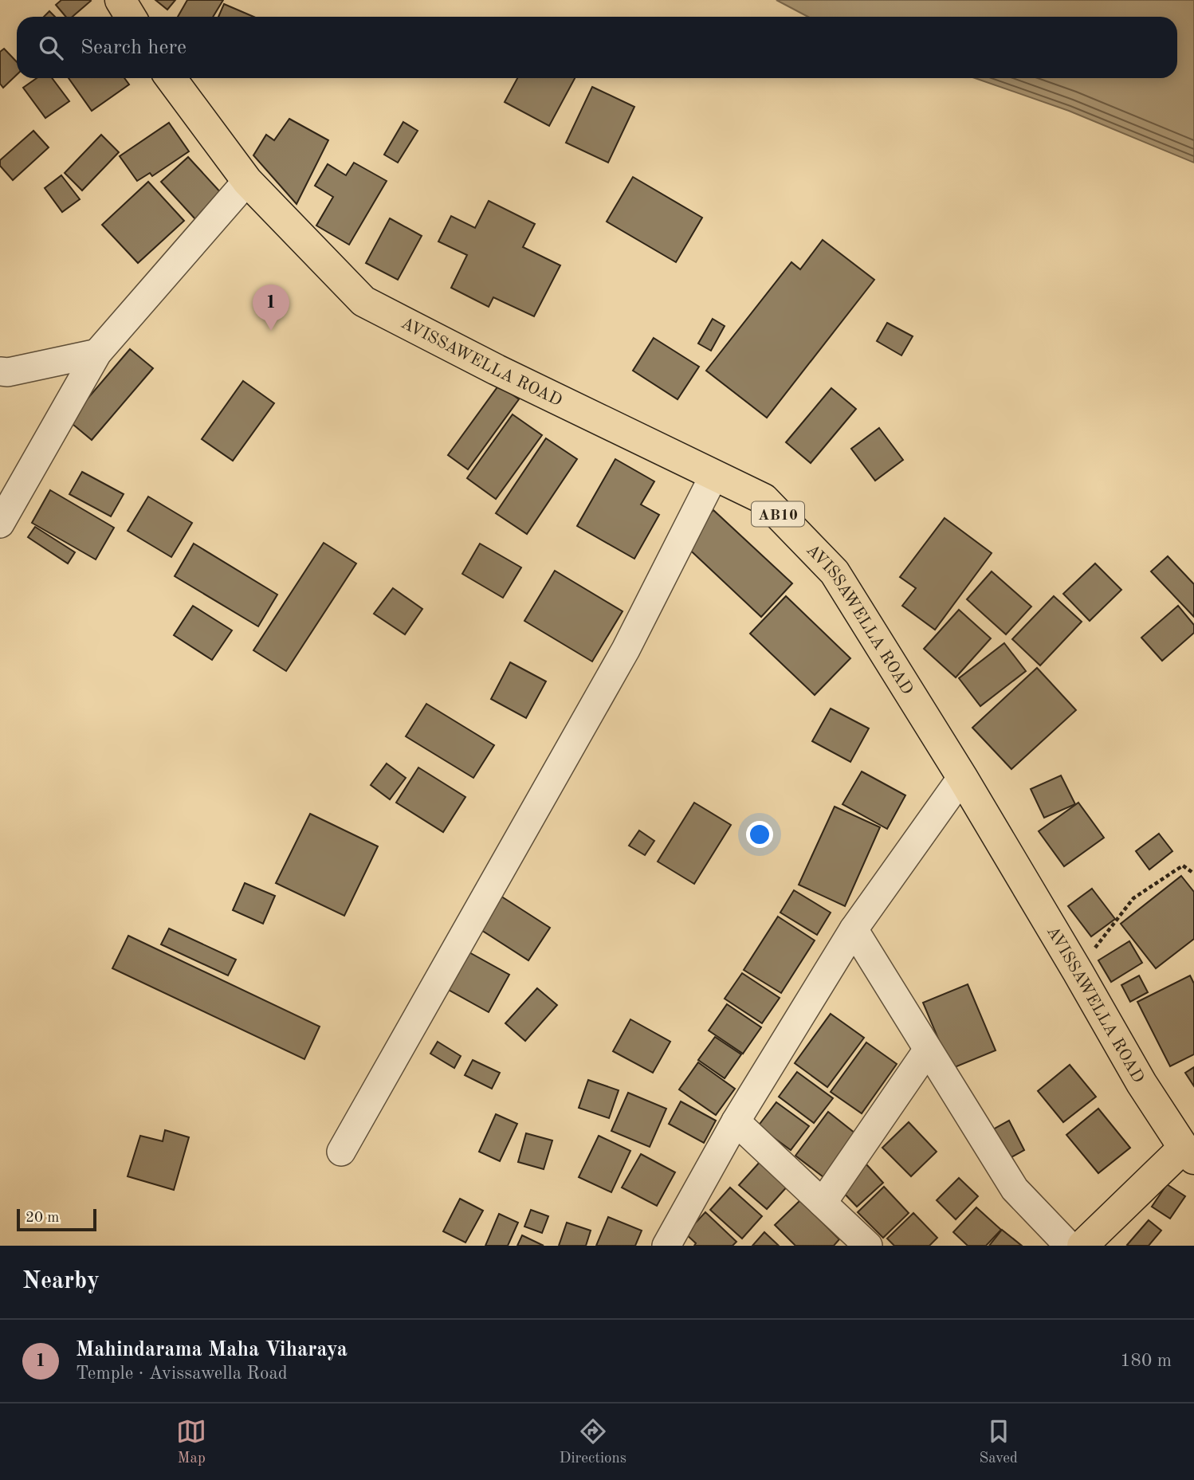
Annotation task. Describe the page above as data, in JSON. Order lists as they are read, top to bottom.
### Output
{
  "streets": {
    "main road": ["AVISSAWELLA ROAD", "AB10"]
  },
  "scale_bar": "20 m",
  "page": {
    "search": "Search here",
    "pins": "1",
    "scale": "20 m",
    "heading": "Nearby",
    "list": [
      {
        "mark": "1",
        "name": "Mahindarama Maha Viharaya",
        "note": "Temple · Avissawella Road",
        "value": "180 m"
      }
    ],
    "nav": ["Map", "Directions", "Saved"]
  }
}
